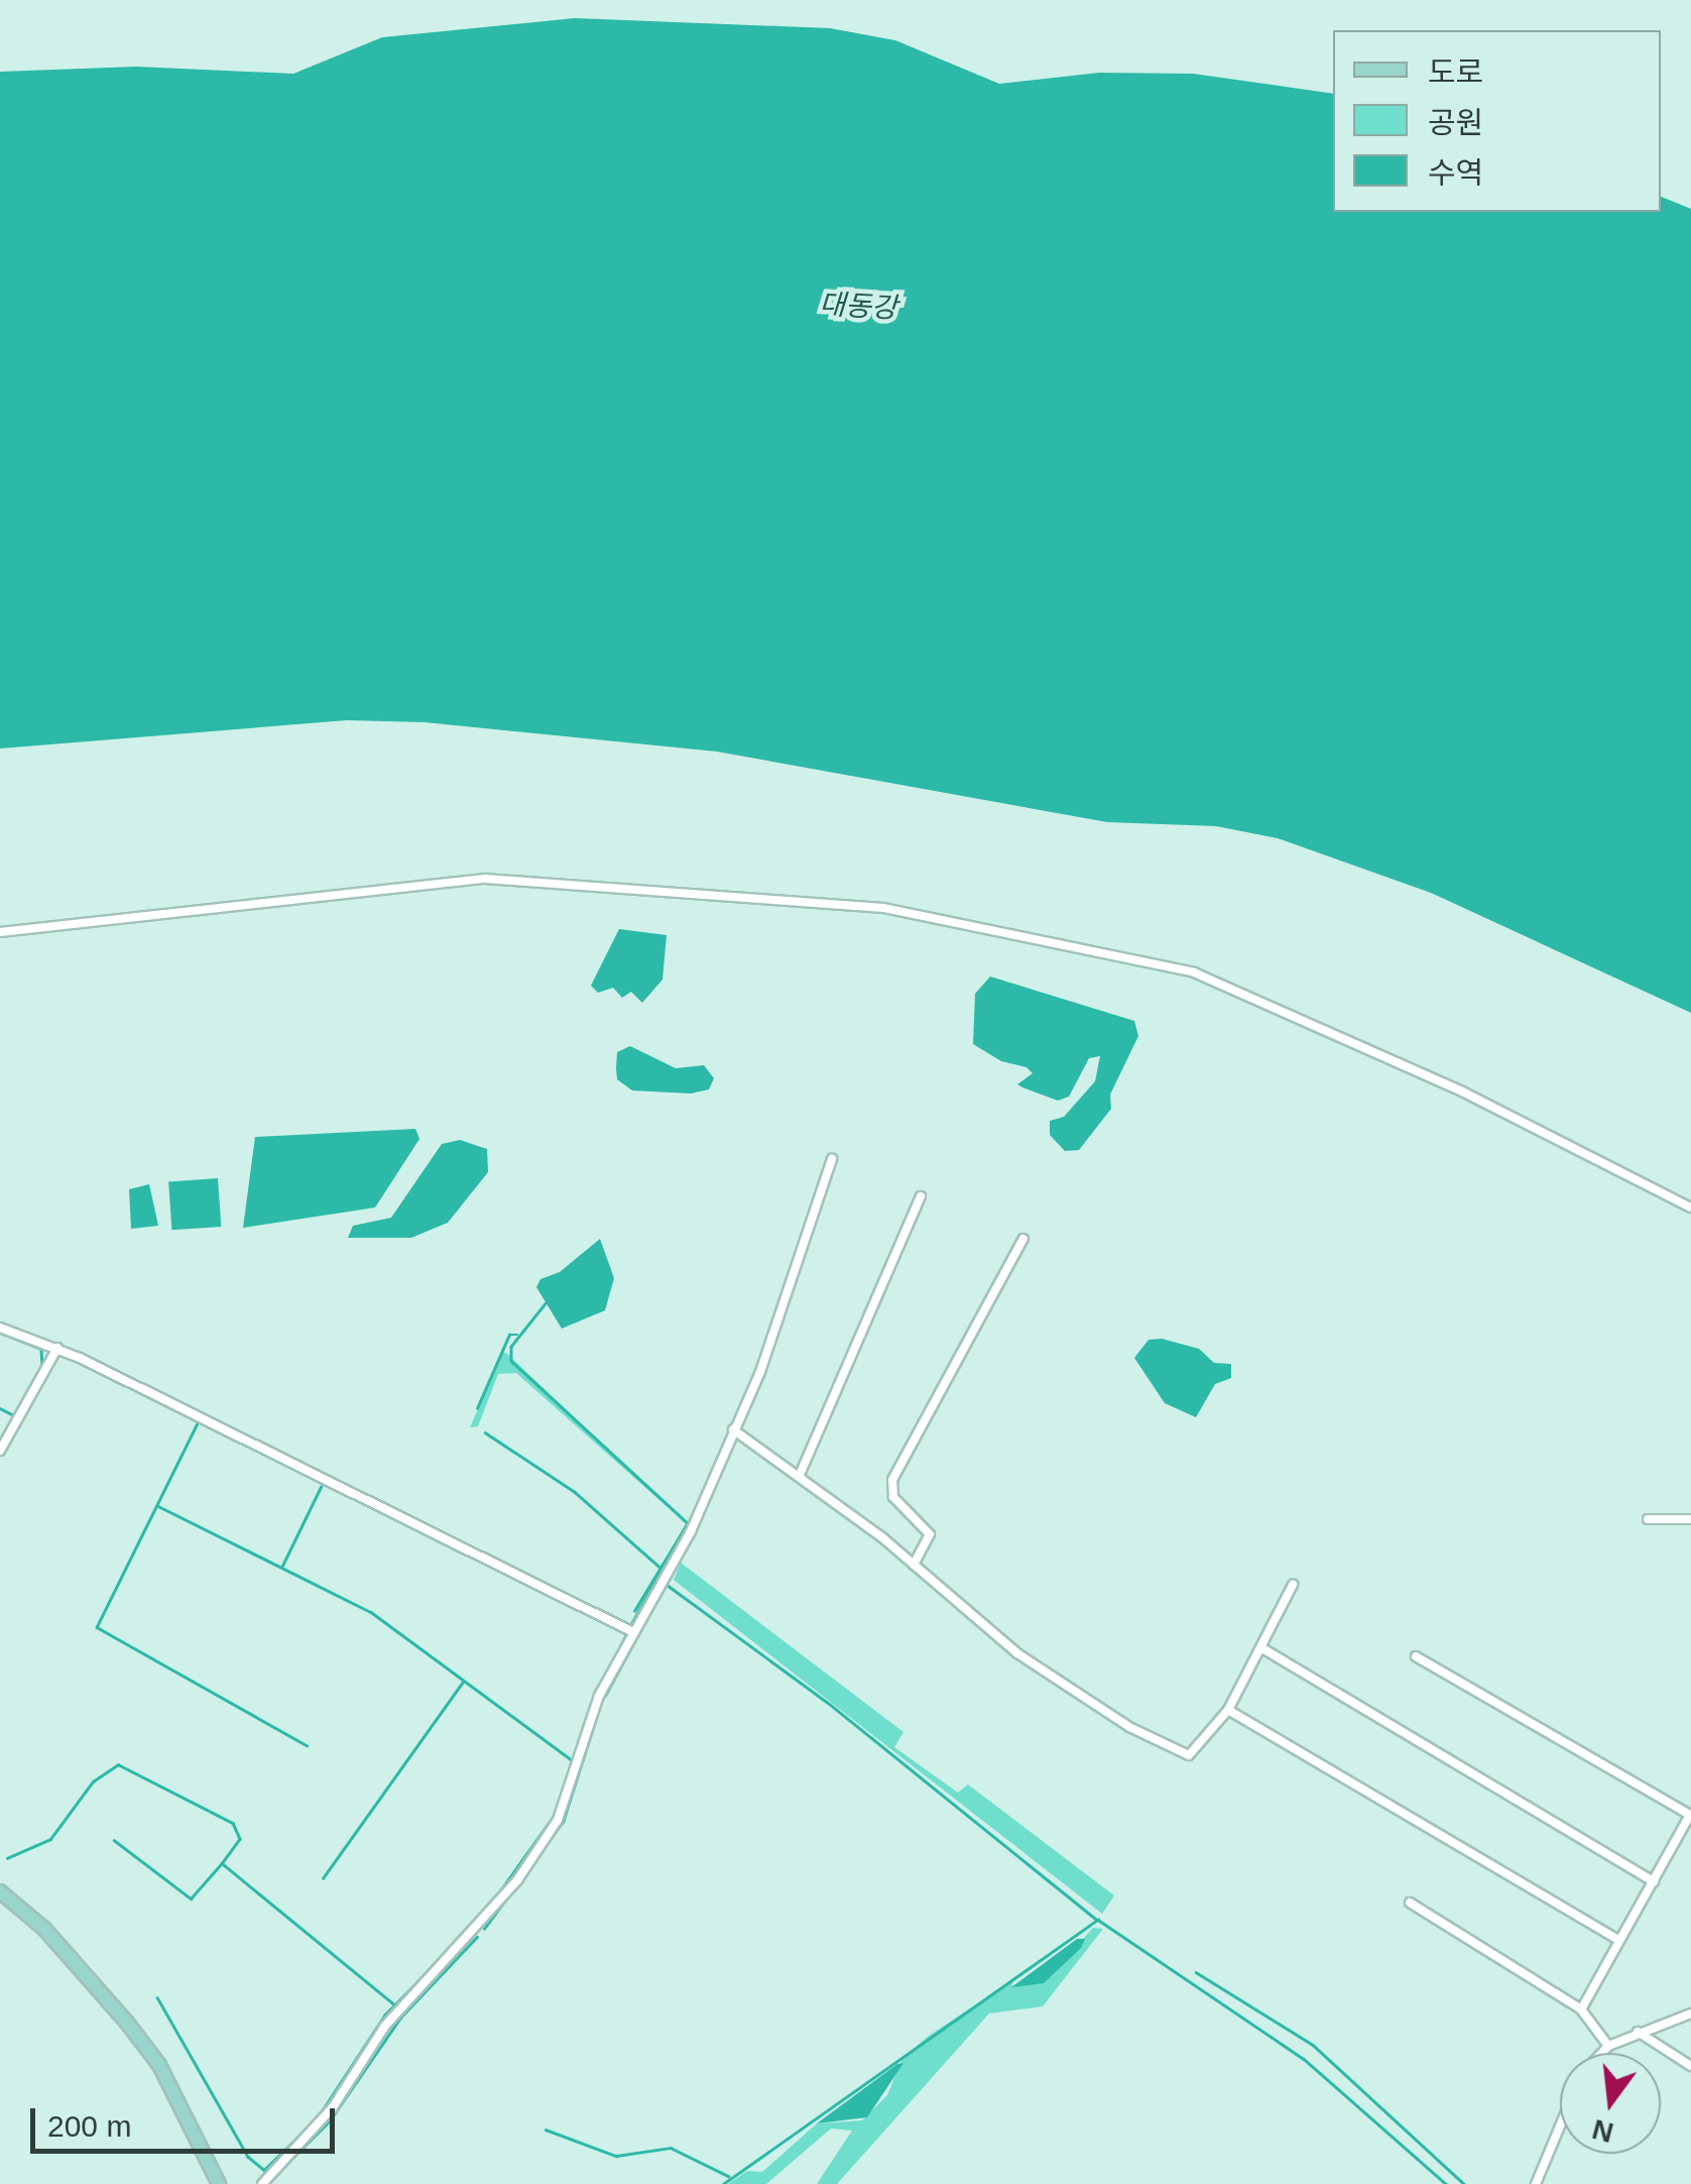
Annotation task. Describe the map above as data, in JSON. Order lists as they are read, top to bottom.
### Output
{
  "water": ["대동강"],
  "legend": ["도로", "공원", "수역"],
  "scale_bar": "200 m",
  "north": "bottom"
}
